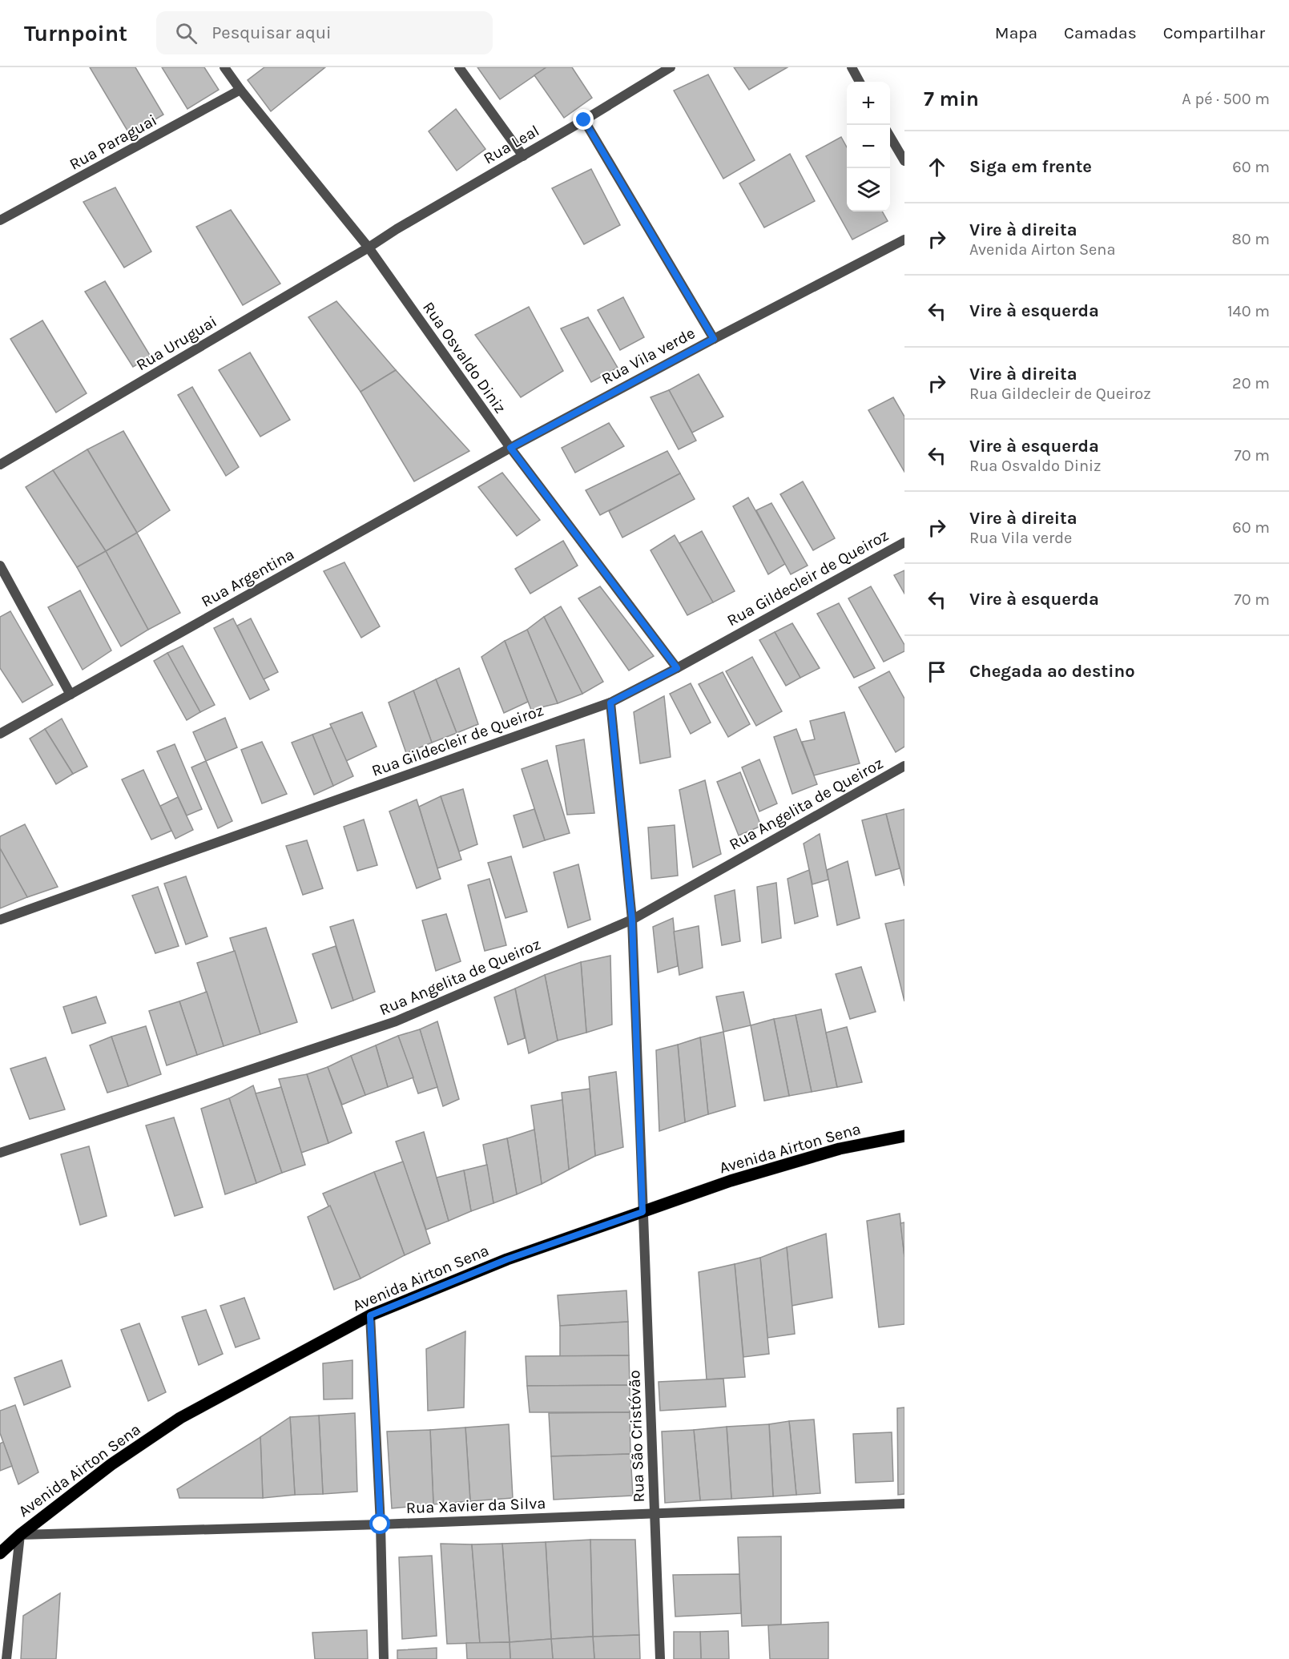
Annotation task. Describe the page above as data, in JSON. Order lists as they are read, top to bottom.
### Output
{
  "streets": {
    "main road": ["Avenida Airton Sena"],
    "street": [
      "Rua Paraguai",
      "Rua Leal",
      "Rua Uruguai",
      "Rua Vila verde",
      "Rua Osvaldo Diniz",
      "Rua Argentina",
      "Rua Gildecleir de Queiroz",
      "Rua Angelita de Queiroz",
      "Rua São Cristóvão",
      "Rua Xavier da Silva"
    ]
  },
  "crossings": [
    ["Rua Paraguai", "Rua Osvaldo Diniz"],
    ["Rua Leal", "Rua Uruguai"],
    ["Rua Leal", "Rua Osvaldo Diniz"],
    ["Rua Uruguai", "Rua Osvaldo Diniz"],
    ["Rua Vila verde", "Rua Osvaldo Diniz"],
    ["Rua Vila verde", "Rua Argentina"],
    ["Rua Osvaldo Diniz", "Rua Argentina"],
    ["Rua Osvaldo Diniz", "Rua Gildecleir de Queiroz"],
    ["Rua Gildecleir de Queiroz", "Rua São Cristóvão"],
    ["Rua Angelita de Queiroz", "Rua São Cristóvão"],
    ["Avenida Airton Sena", "Rua São Cristóvão"],
    ["Avenida Airton Sena", "Rua Xavier da Silva"],
    ["Rua São Cristóvão", "Rua Xavier da Silva"]
  ],
  "page": {
    "header": "Turnpoint",
    "search": "Pesquisar aqui",
    "nav": ["Mapa", "Camadas", "Compartilhar"],
    "heading": ["7 min", "A pé · 500 m"],
    "map_buttons": ["+", "−"],
    "list": [
      ["Siga em frente", "60 m"],
      ["Vire à direita", "Avenida Airton Sena", "80 m"],
      ["Vire à esquerda", "140 m"],
      ["Vire à direita", "Rua Gildecleir de Queiroz", "20 m"],
      ["Vire à esquerda", "Rua Osvaldo Diniz", "70 m"],
      ["Vire à direita", "Rua Vila verde", "60 m"],
      ["Vire à esquerda", "70 m"],
      "Chegada ao destino"
    ]
  }
}
